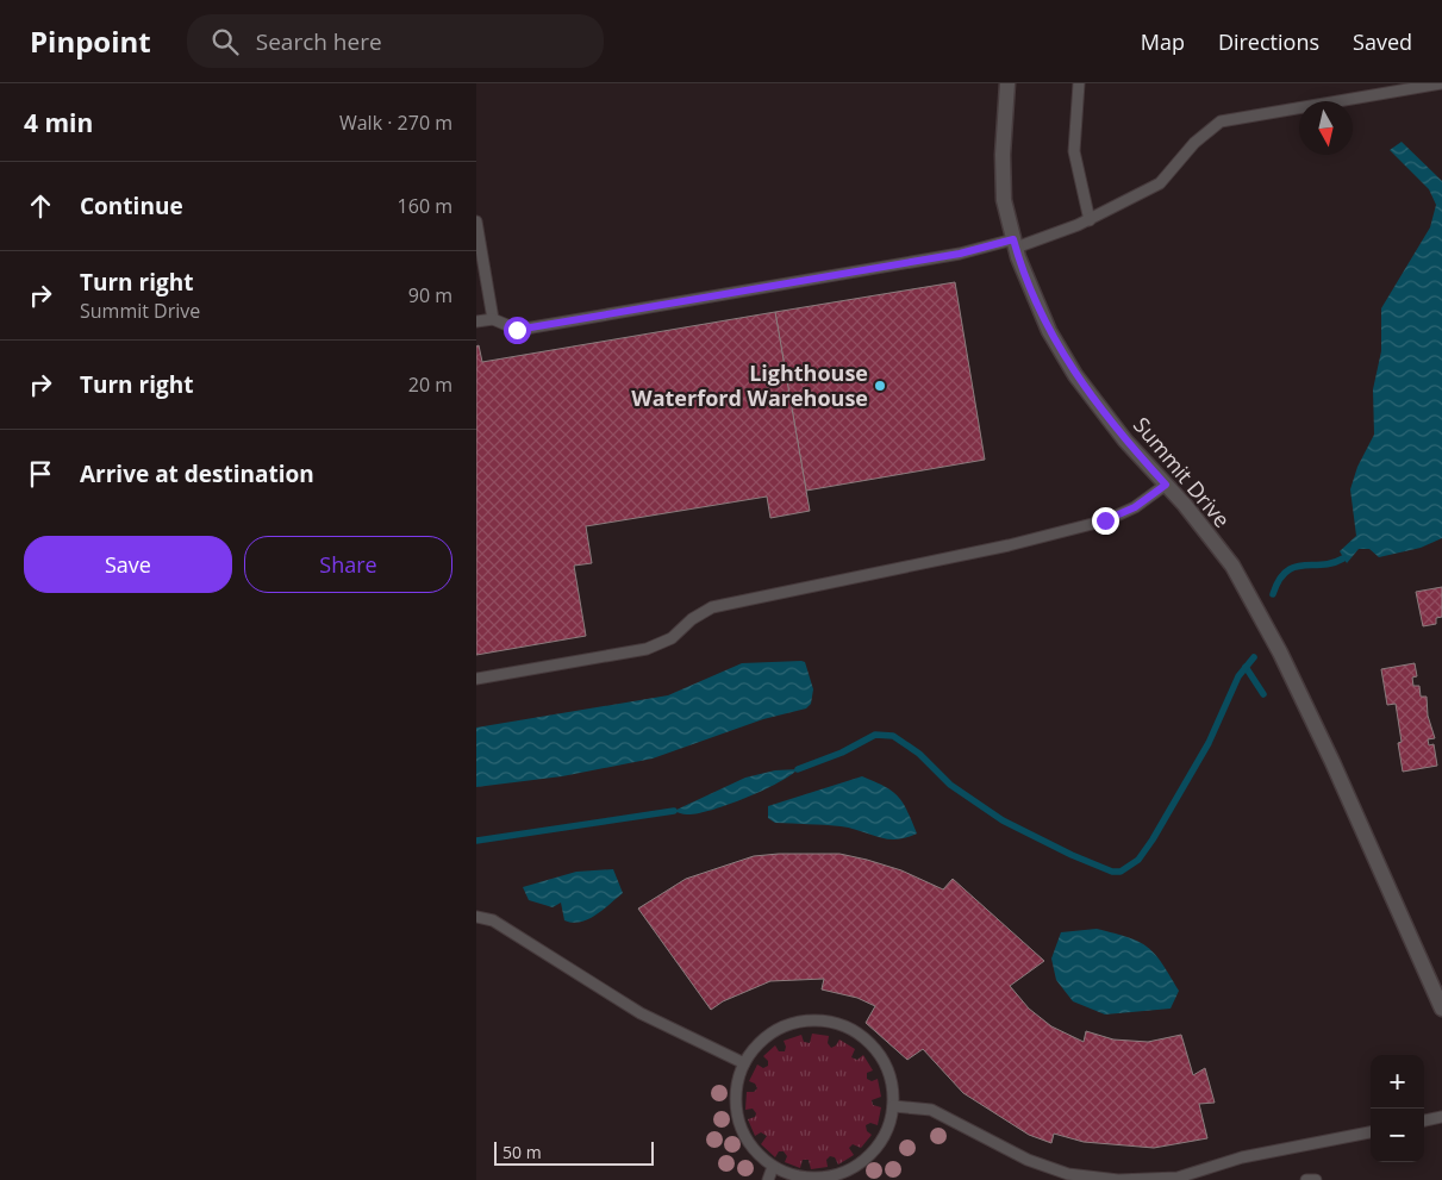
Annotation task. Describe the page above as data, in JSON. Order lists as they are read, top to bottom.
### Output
{
  "streets": {
    "street": ["Summit Drive"]
  },
  "places": ["Lighthouse Waterford Warehouse"],
  "scale_bar": "50 m",
  "north": "bottom",
  "page": {
    "header": "Pinpoint",
    "search": "Search here",
    "nav": ["Map", "Directions", "Saved"],
    "heading": ["4 min", "Walk · 270 m"],
    "list": [
      ["Continue", "160 m"],
      ["Turn right", "Summit Drive", "90 m"],
      ["Turn right", "20 m"],
      "Arrive at destination"
    ],
    "buttons": ["Save", "Share"],
    "map_buttons": ["+", "−"],
    "scale": "50 m"
  }
}
